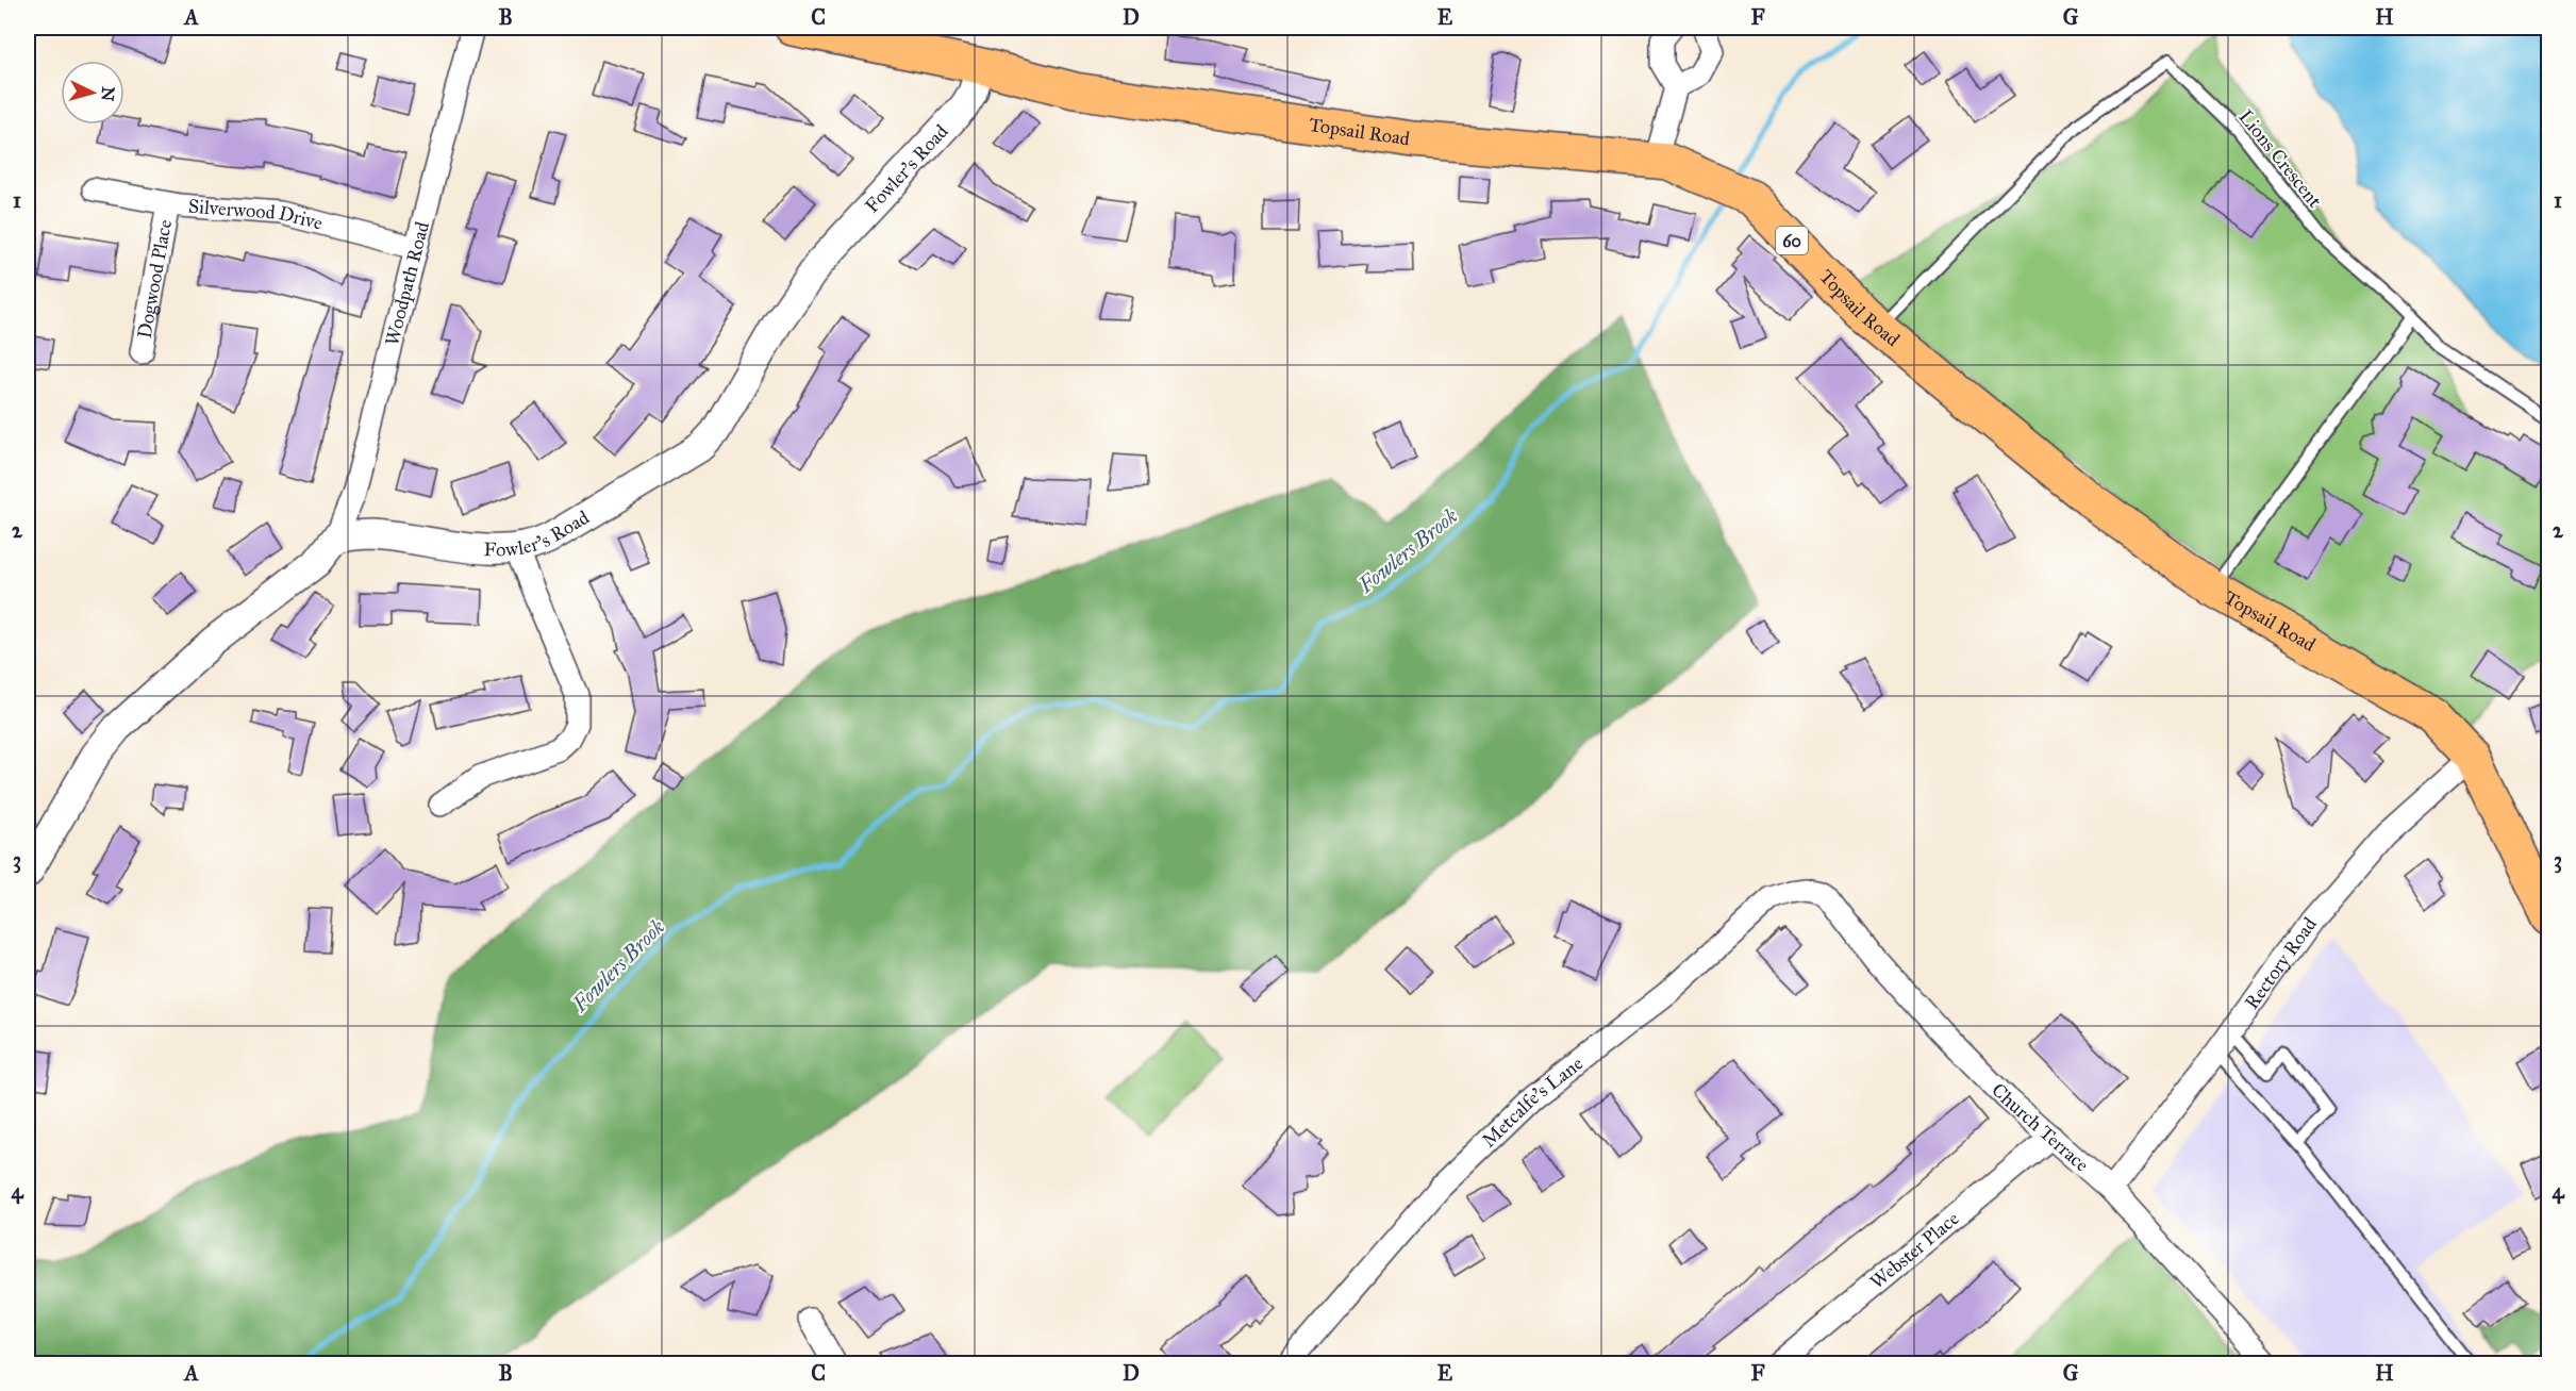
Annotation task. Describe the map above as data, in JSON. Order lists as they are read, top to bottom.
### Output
{
  "streets": {
    "main road": ["Topsail Road", "60"],
    "street": [
      "Fowler's Road",
      "Silverwood Drive",
      "Dogwood Place",
      "Woodpath Road",
      "Rectory Road",
      "Metcalfe's Lane",
      "Church Terrace",
      "Webster Place"
    ],
    "lane": ["Lions Crescent"]
  },
  "crossings": [
    ["Topsail Road", "Lions Crescent"],
    ["Topsail Road", "Fowler's Road"],
    ["Topsail Road", "Rectory Road"],
    ["Fowler's Road", "Woodpath Road"],
    ["Silverwood Drive", "Dogwood Place"],
    ["Silverwood Drive", "Woodpath Road"],
    ["Rectory Road", "Church Terrace"],
    ["Metcalfe's Lane", "Church Terrace"],
    ["Church Terrace", "Webster Place"]
  ],
  "water": ["Fowlers Brook"],
  "north": "right",
  "grid": {
    "columns": [
      "A",
      "B",
      "C",
      "D",
      "E",
      "F",
      "G",
      "H"
    ],
    "rows": [
      "1",
      "2",
      "3",
      "4"
    ]
  }
}
